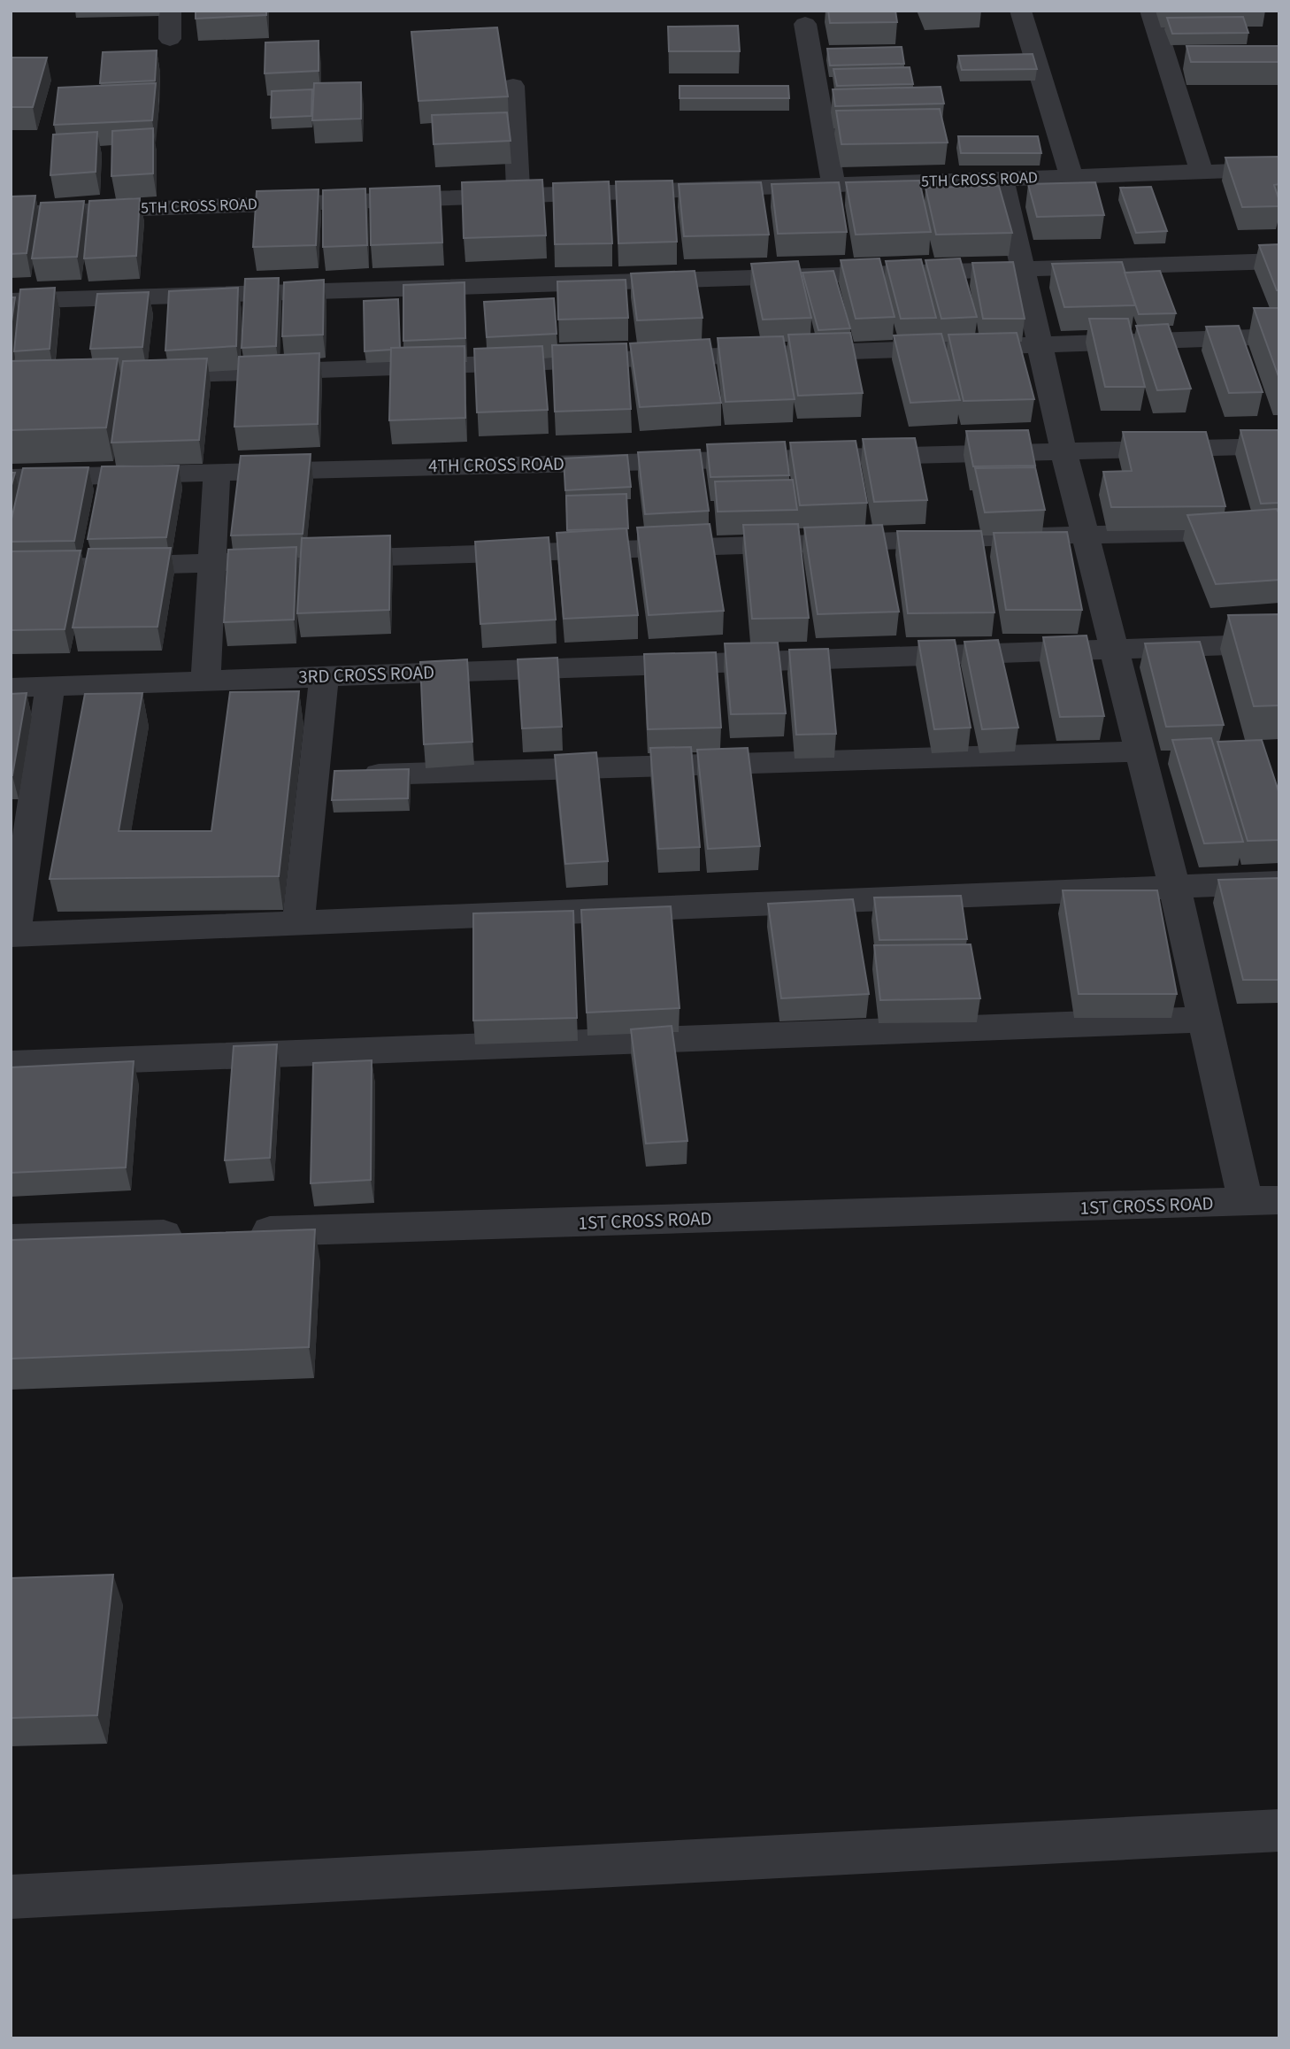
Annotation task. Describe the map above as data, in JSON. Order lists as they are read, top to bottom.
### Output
{
  "streets": {
    "street": [
      "5TH CROSS ROAD",
      "4TH CROSS ROAD",
      "3RD CROSS ROAD",
      "1ST CROSS ROAD"
    ]
  }
}
